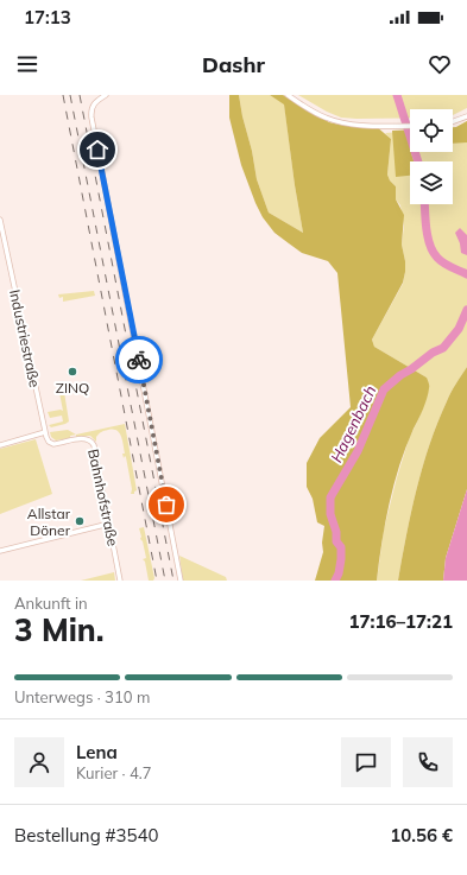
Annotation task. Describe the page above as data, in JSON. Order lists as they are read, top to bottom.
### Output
{
  "streets": {
    "street": ["Industriestraße", "Bahnhofstraße"]
  },
  "crossings": [
    ["Industriestraße", "Bahnhofstraße"]
  ],
  "water": ["Hagenbach"],
  "places": ["ZINQ", "Allstar Döner"],
  "page": {
    "status": "17:13",
    "header": "Dashr",
    "heading": ["3 Min.", "Ankunft in", "17:16–17:21"],
    "panel": [
      "Lena",
      "Kurier · 4.7",
      "Bestellung #3540",
      "10.56 €"
    ],
    "bar": "Unterwegs · 310 m"
  }
}
